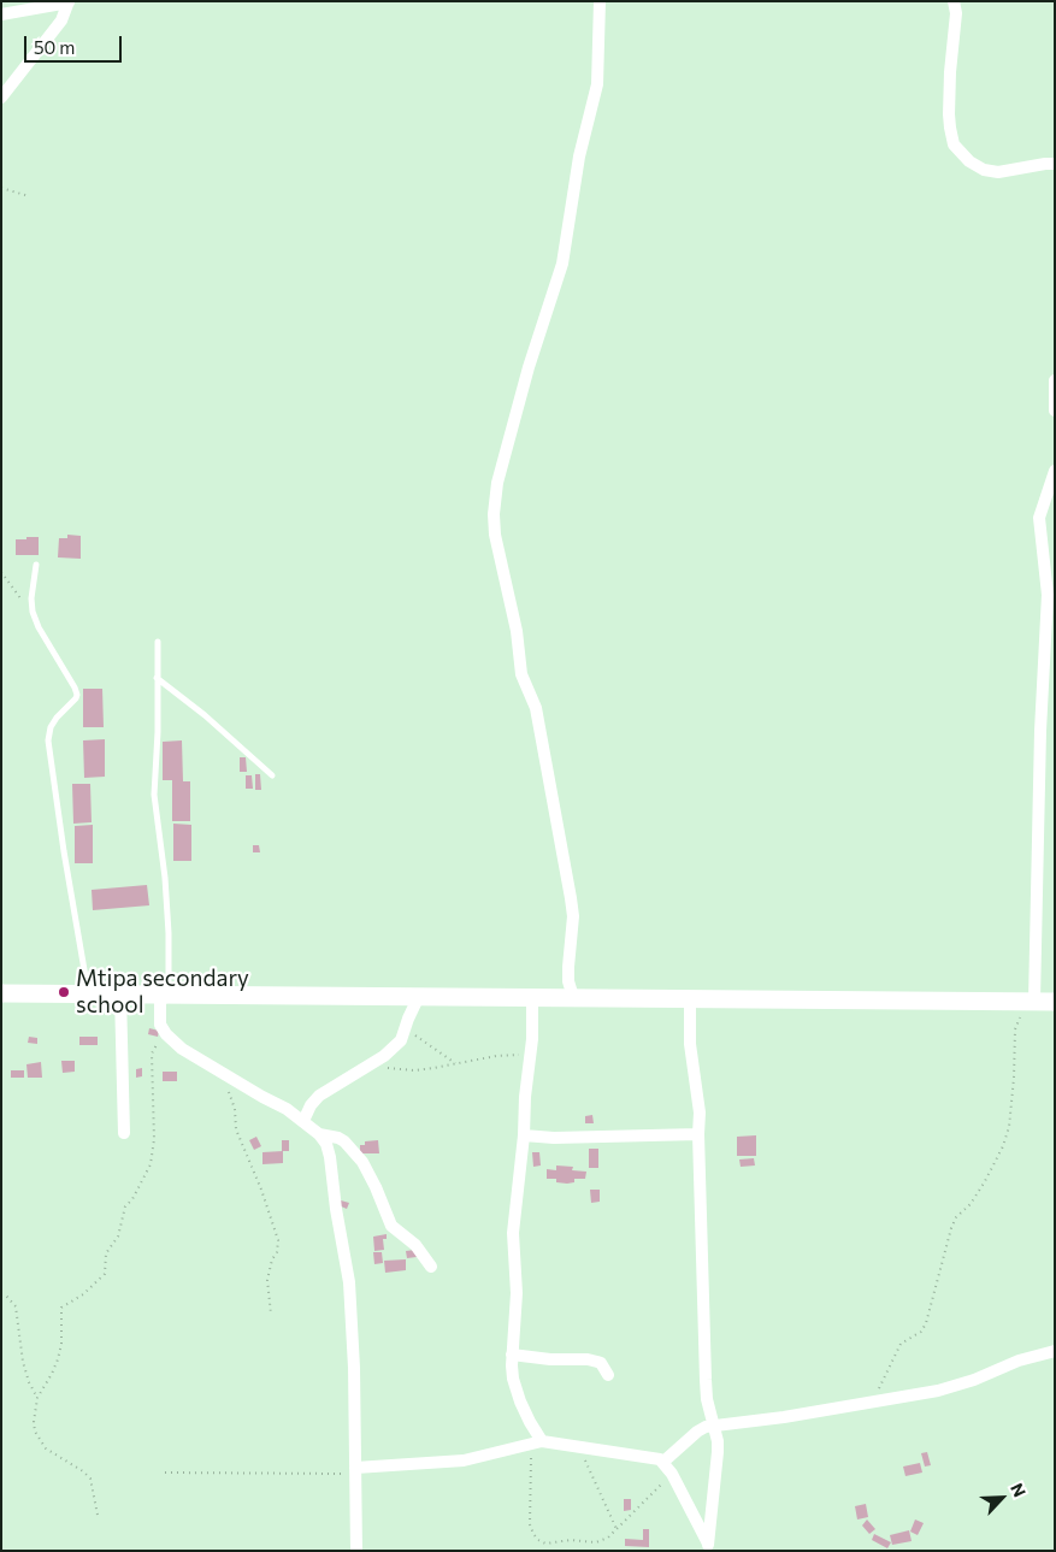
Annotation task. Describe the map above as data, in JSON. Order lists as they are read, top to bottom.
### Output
{
  "places": ["Mtipa secondary school"],
  "scale_bar": "50 m",
  "north": "top right"
}
